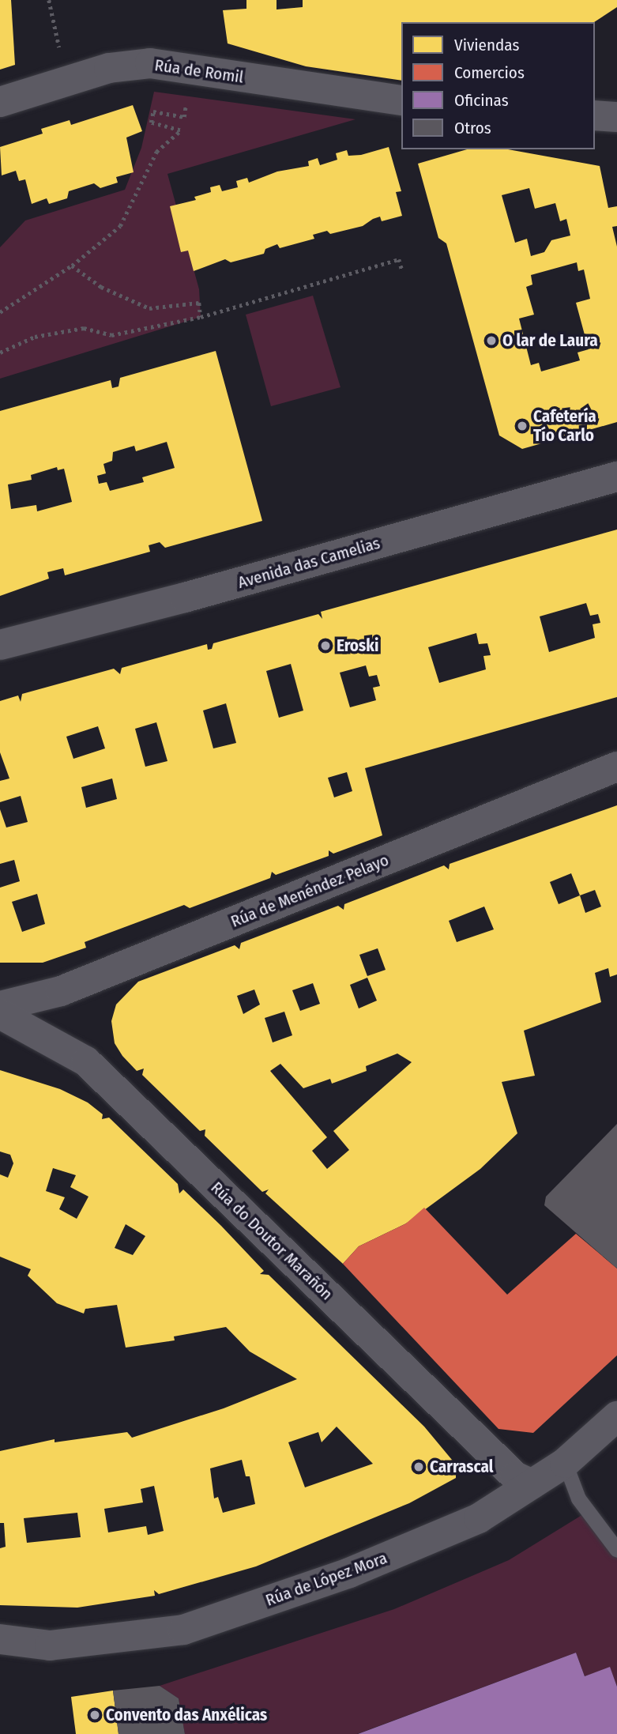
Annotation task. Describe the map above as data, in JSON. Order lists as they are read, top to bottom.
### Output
{
  "streets": {
    "street": [
      "Rúa de Romil",
      "Avenida das Camelias",
      "Rúa de Menéndez Pelayo",
      "Rúa do Doutor Marañón",
      "Rúa de López Mora"
    ]
  },
  "crossings": [
    ["Rúa do Doutor Marañón", "Rúa de López Mora"]
  ],
  "places": [
    "O lar de Laura",
    "Cafetería Tío Carlo",
    "Eroski",
    "Carrascal",
    "Convento das Anxélicas"
  ],
  "legend": [
    "Viviendas",
    "Comercios",
    "Oficinas",
    "Otros"
  ]
}
